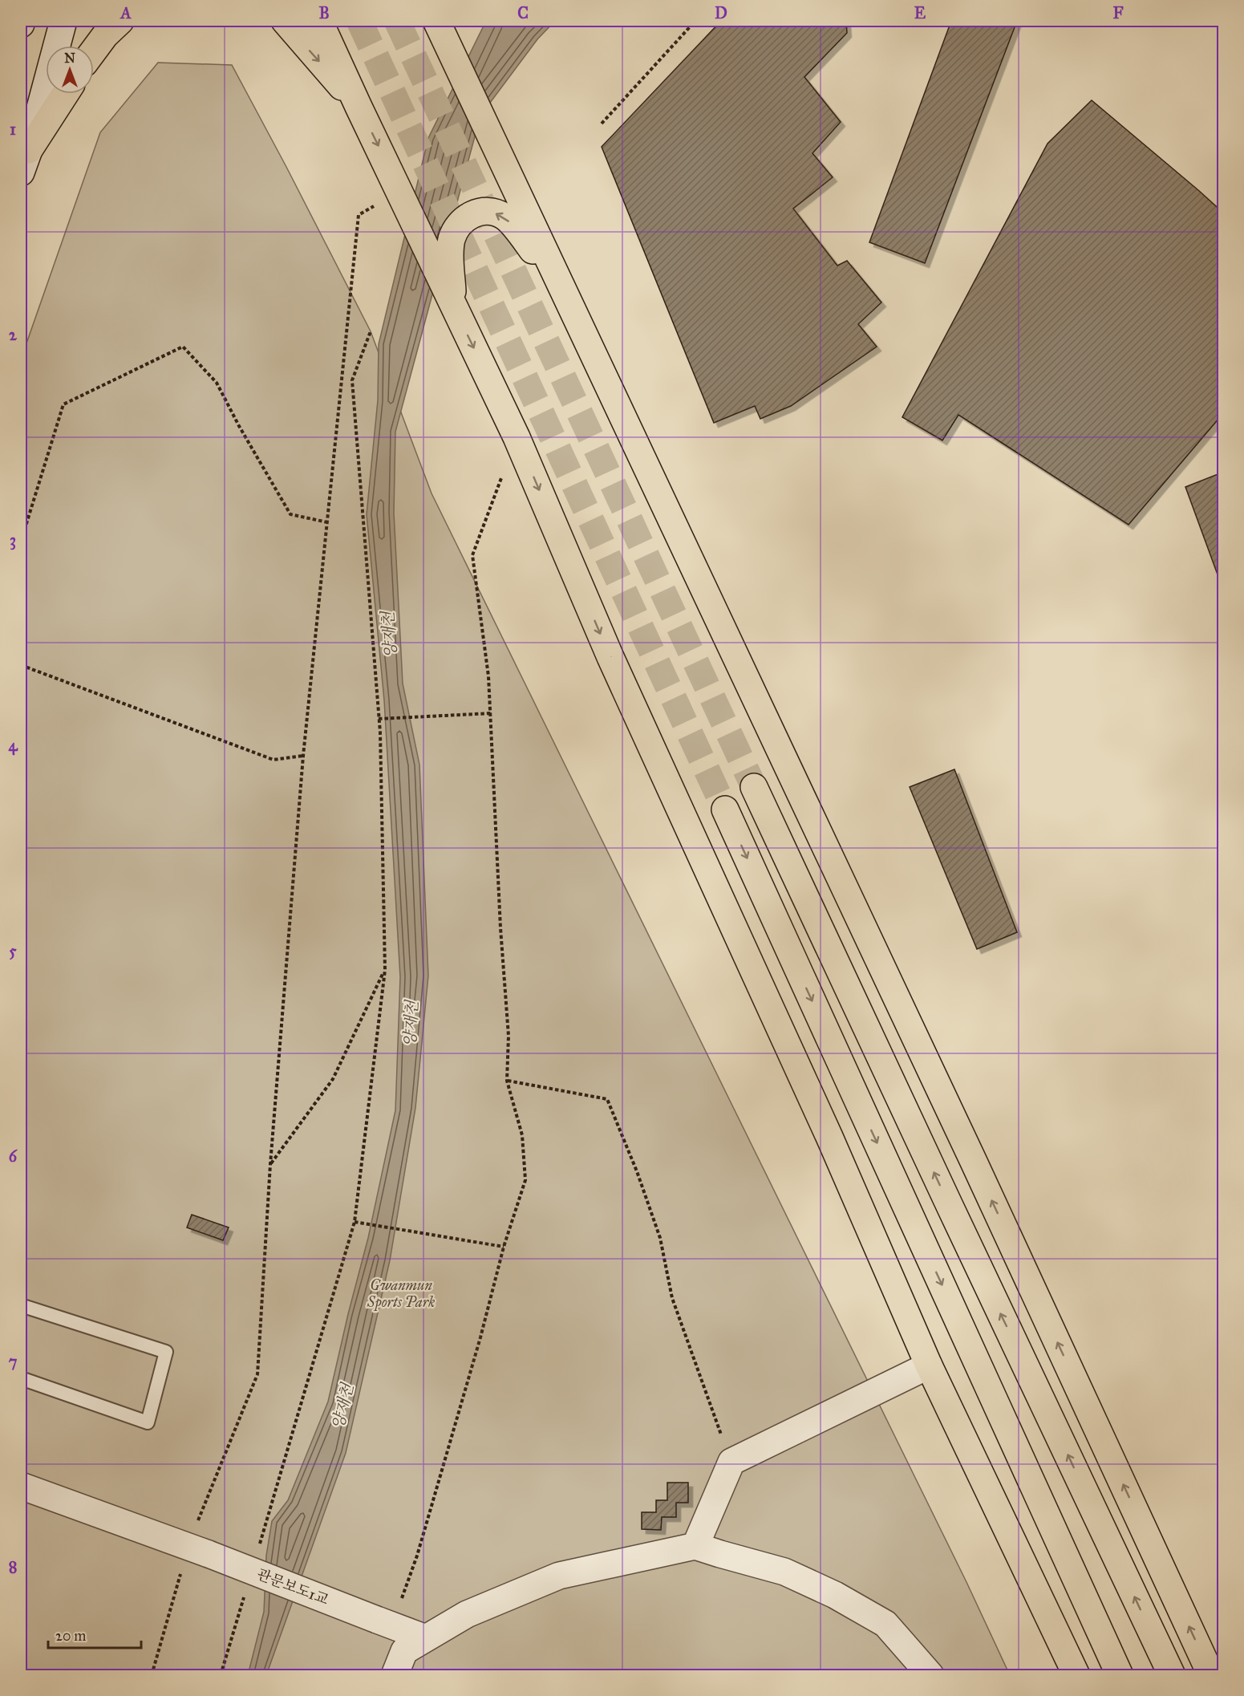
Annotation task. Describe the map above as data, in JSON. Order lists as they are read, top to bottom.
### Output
{
  "streets": {
    "street": ["관문보도1교"]
  },
  "water": ["양재천"],
  "parks": ["Gwanmun Sports Park"],
  "scale_bar": "20 m",
  "north": "top",
  "grid": {
    "columns": [
      "A",
      "B",
      "C",
      "D",
      "E",
      "F"
    ],
    "rows": [
      "1",
      "2",
      "3",
      "4",
      "5",
      "6",
      "7",
      "8"
    ]
  }
}
